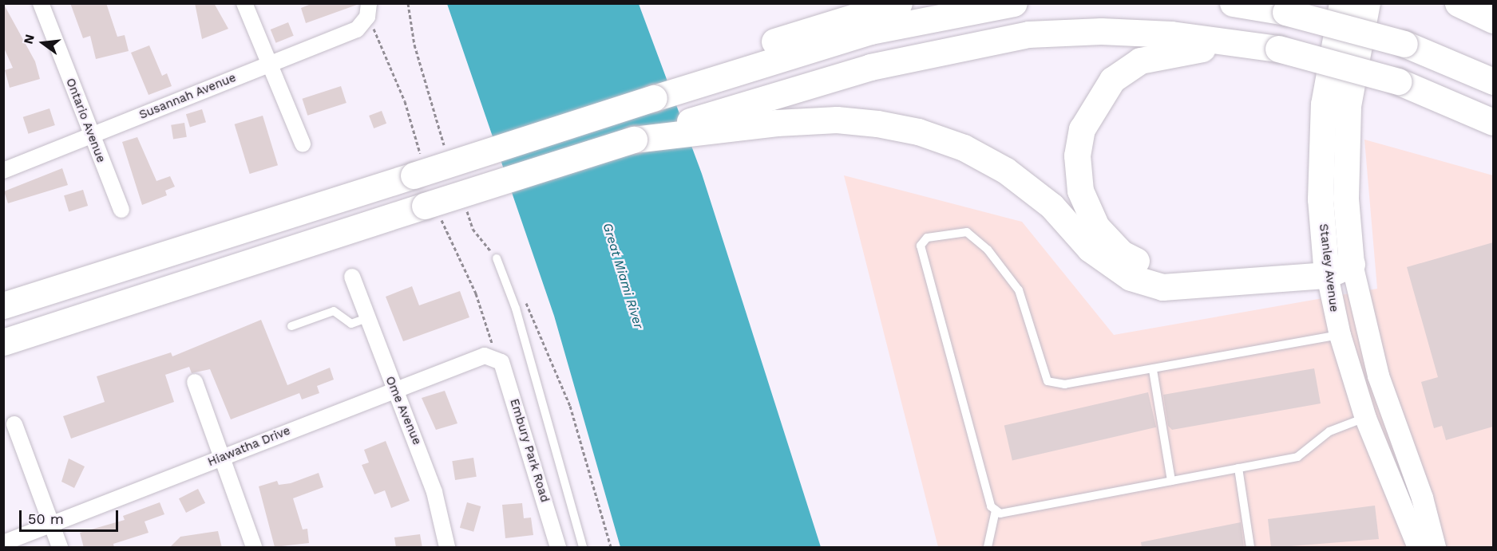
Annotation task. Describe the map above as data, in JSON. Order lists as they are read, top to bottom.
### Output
{
  "streets": {
    "main road": ["Stanley Avenue"],
    "street": [
      "Susannah Avenue",
      "Ontario Avenue",
      "Ome Avenue",
      "Hiawatha Drive",
      "Embury Park Road"
    ]
  },
  "crossings": [
    ["Susannah Avenue", "Ontario Avenue"],
    ["Ome Avenue", "Hiawatha Drive"],
    ["Hiawatha Drive", "Embury Park Road"]
  ],
  "water": ["Great Miami River"],
  "scale_bar": "50 m",
  "north": "left"
}
